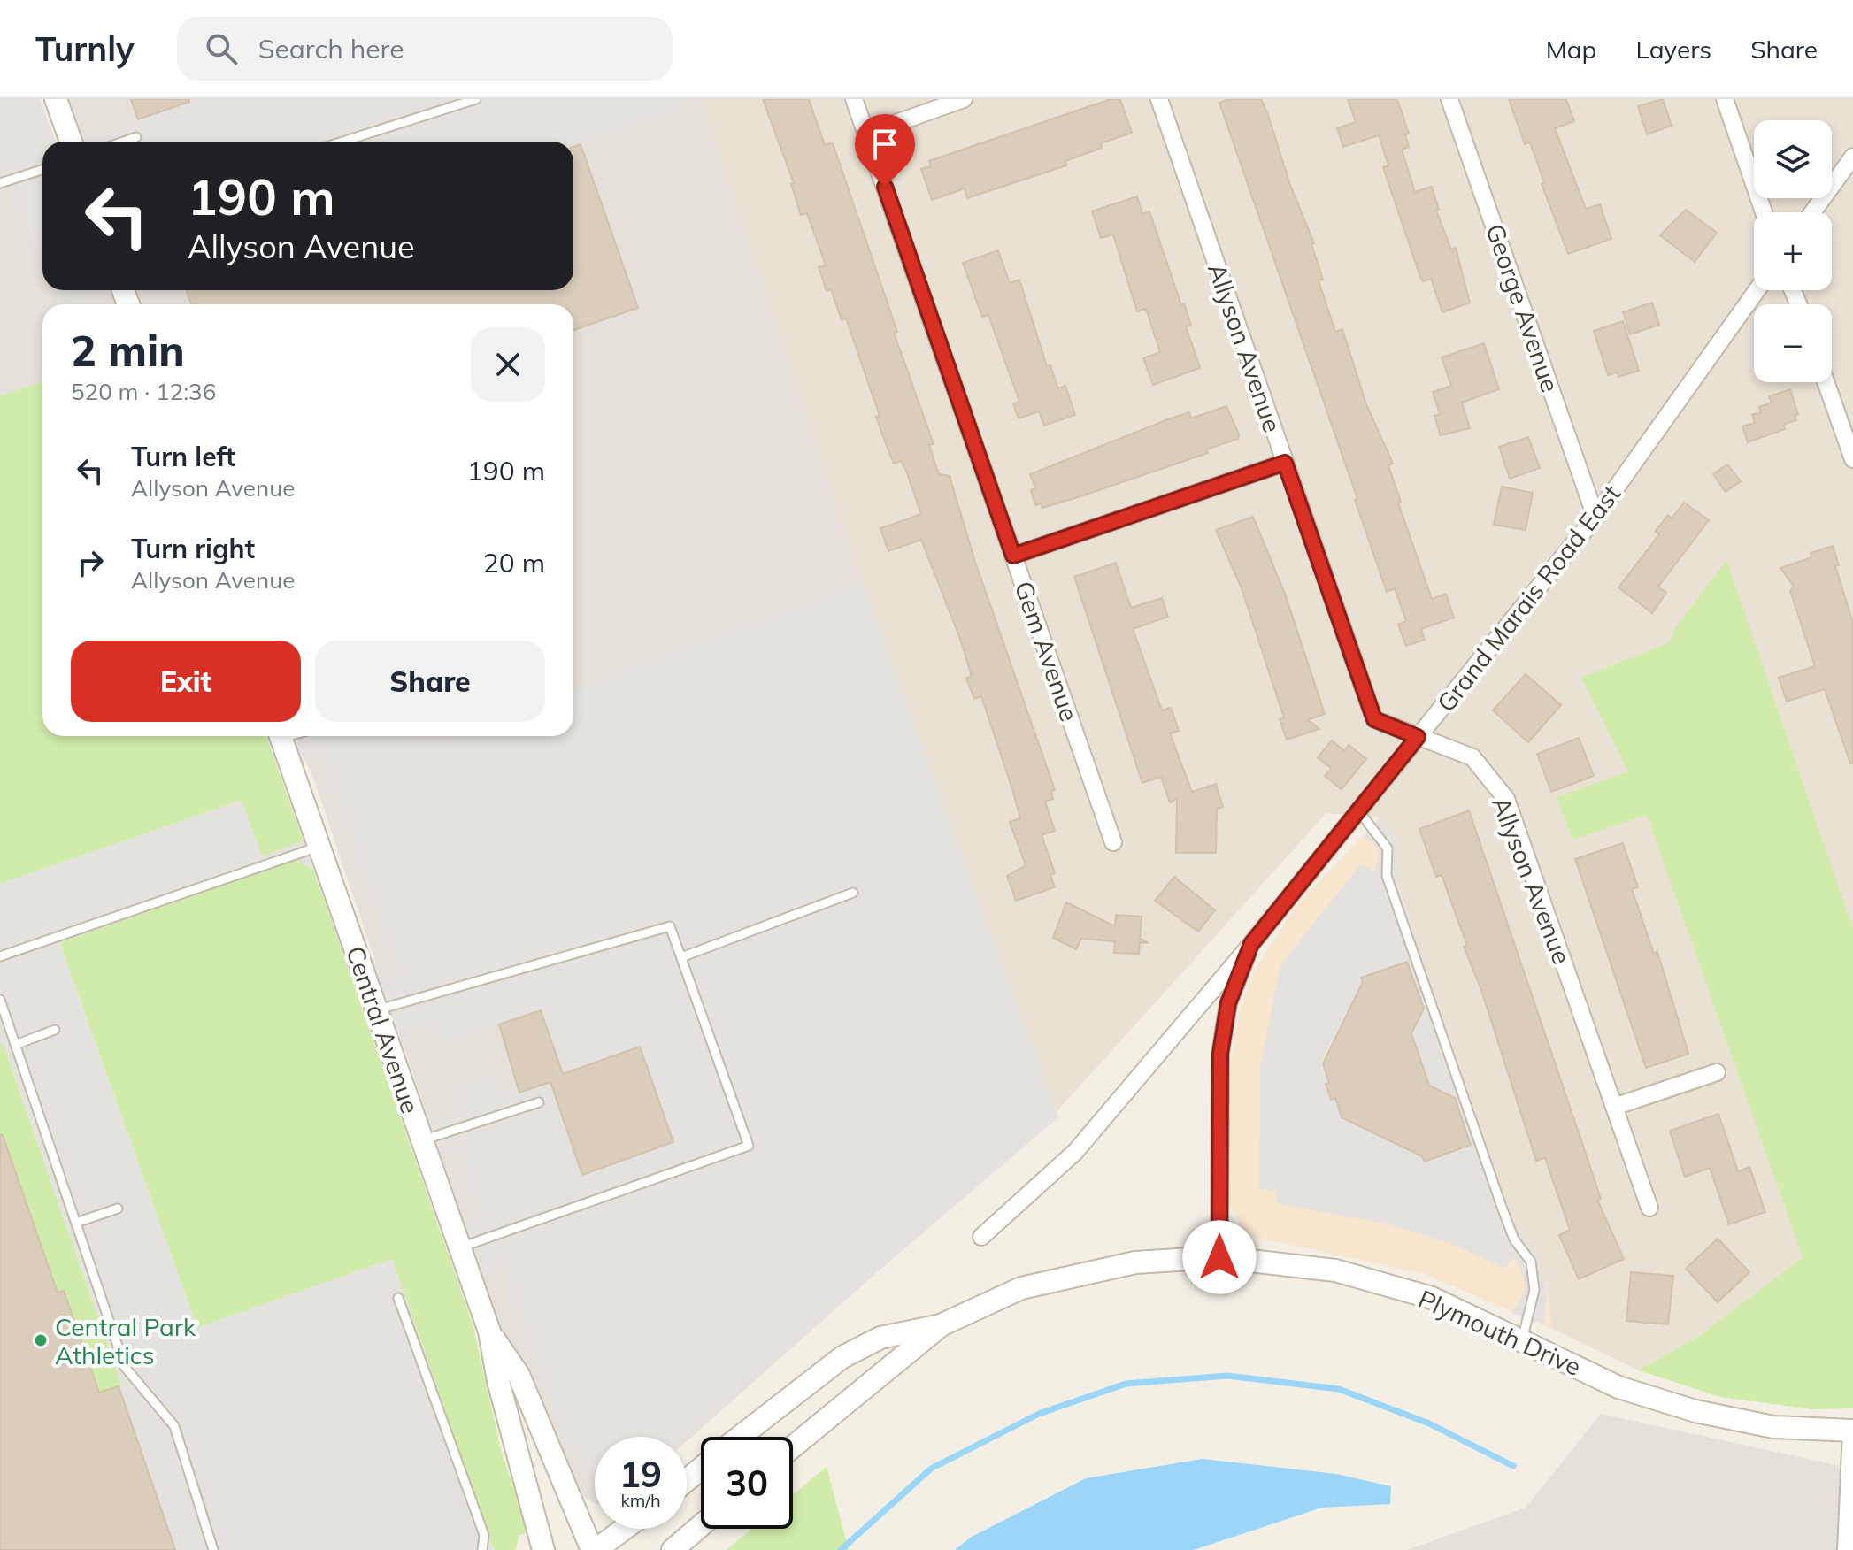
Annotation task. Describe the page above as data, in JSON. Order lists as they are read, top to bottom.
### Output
{
  "streets": {
    "street": [
      "George Avenue",
      "Allyson Avenue",
      "Grand Marais Road East",
      "Gem Avenue",
      "Central Avenue",
      "Plymouth Drive"
    ]
  },
  "crossings": [
    ["George Avenue", "Grand Marais Road East"],
    ["Allyson Avenue", "Grand Marais Road East"],
    ["Grand Marais Road East", "Plymouth Drive"]
  ],
  "places": ["Central Park Athletics"],
  "page": {
    "header": "Turnly",
    "search": "Search here",
    "nav": ["Map", "Layers", "Share"],
    "map_buttons": ["+", "−"],
    "turn": ["190 m", "Allyson Avenue"],
    "heading": ["2 min", "520 m · 12:36"],
    "list": [
      {
        "name": "Turn left",
        "note": "Allyson Avenue",
        "value": "190 m"
      },
      {
        "name": "Turn right",
        "note": "Allyson Avenue",
        "value": "20 m"
      }
    ],
    "buttons": ["Exit", "Share"],
    "speed": "19 km/h",
    "limit": "30"
  }
}
